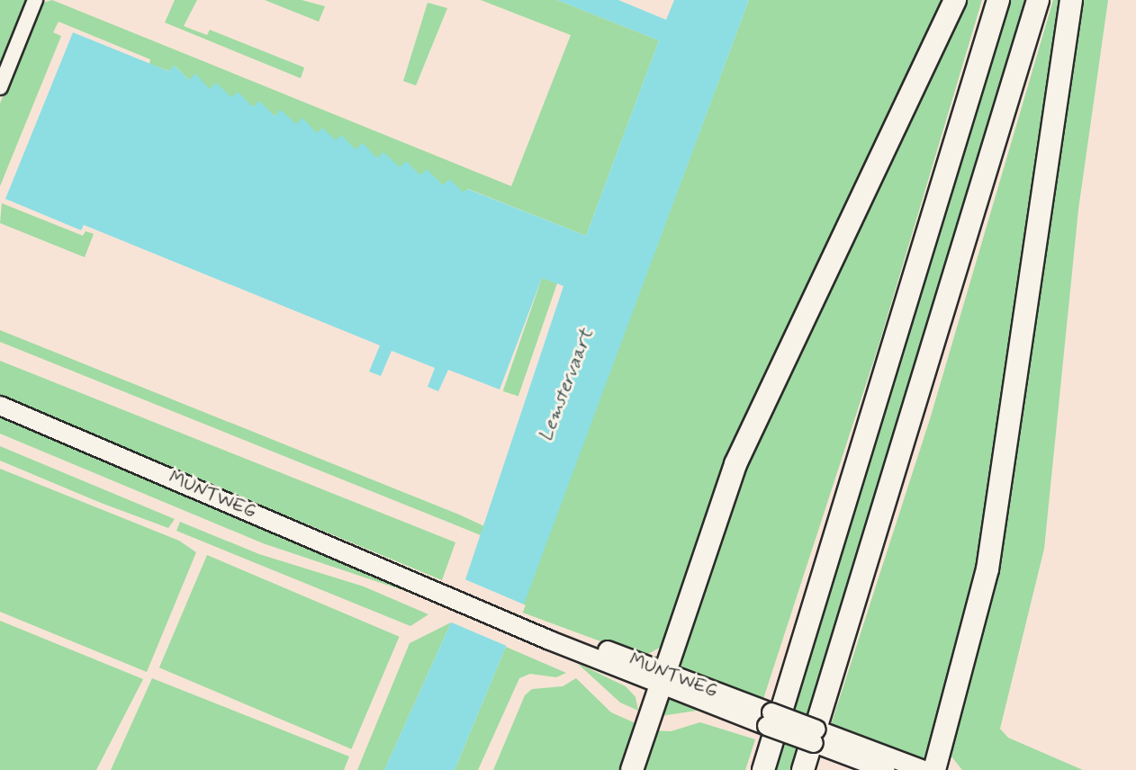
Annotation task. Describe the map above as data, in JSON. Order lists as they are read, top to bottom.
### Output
{
  "streets": {
    "main road": ["MUNTWEG"]
  },
  "water": ["Lemstervaart"]
}
